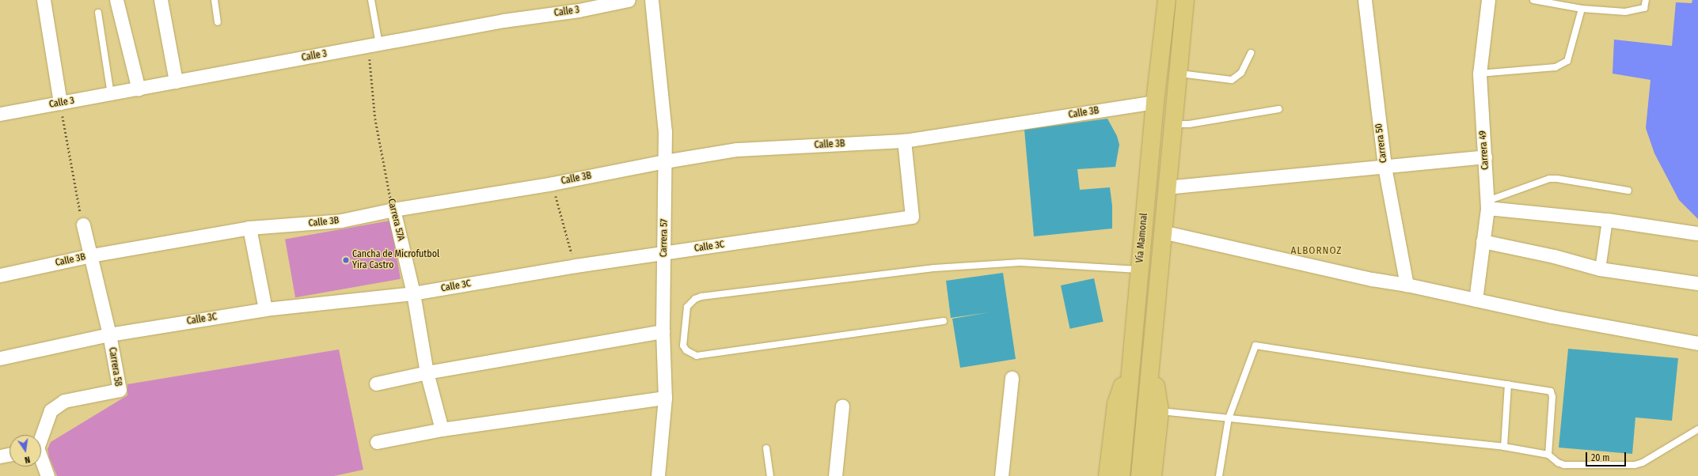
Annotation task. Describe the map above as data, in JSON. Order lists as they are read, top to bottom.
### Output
{
  "streets": {
    "main road": ["Vía Mamonal"],
    "street": [
      "Calle 3",
      "Calle 3B",
      "Carrera 50",
      "Carrera 49",
      "Carrera 57A",
      "Carrera 57",
      "Calle 3C",
      "Carrera 58"
    ]
  },
  "crossings": [
    ["Calle 3", "Carrera 57A"],
    ["Calle 3B", "Carrera 57A"],
    ["Calle 3B", "Carrera 57"],
    ["Calle 3B", "Vía Mamonal"],
    ["Calle 3B", "Calle 3C"],
    ["Calle 3B", "Carrera 58"],
    ["Carrera 57A", "Calle 3C"],
    ["Carrera 57", "Calle 3C"],
    ["Calle 3C", "Carrera 58"]
  ],
  "districts": ["ALBORNOZ"],
  "places": ["Cancha de Microfutbol Yira Castro"],
  "scale_bar": "20 m",
  "north": "bottom"
}
